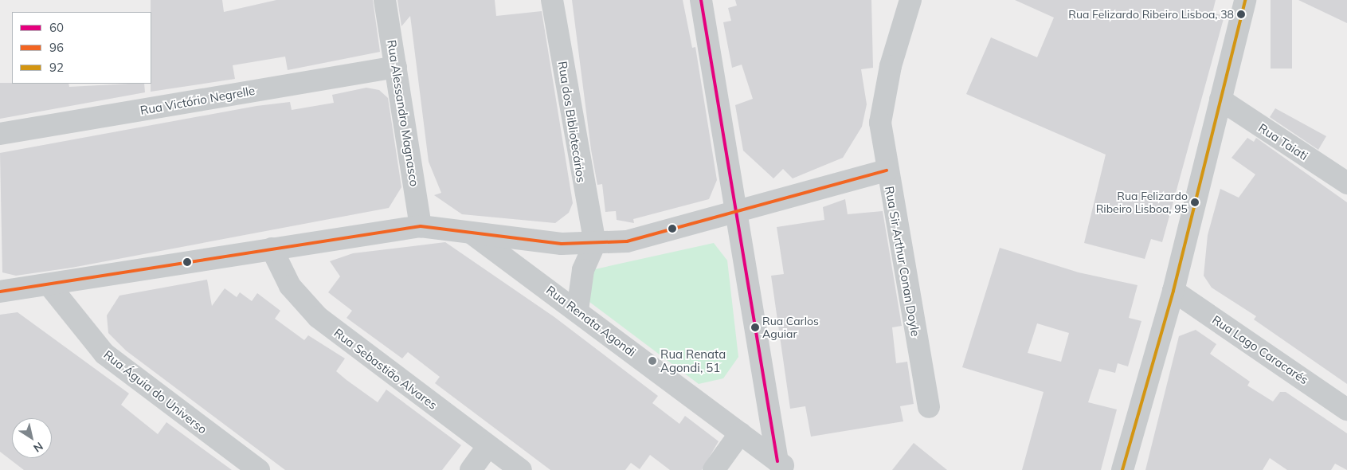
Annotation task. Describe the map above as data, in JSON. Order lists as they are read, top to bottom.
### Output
{
  "streets": {
    "street": [
      "Rua Victório Negrelle",
      "Rua Alessandro Magnasco",
      "Rua dos Bibliotecários",
      "Rua Taiati",
      "Rua Sir Arthur Conan Doyle",
      "Rua Renata Agondi",
      "Rua Lago Caracarés",
      "Rua Sebastião Alvares",
      "Rua Águia do Universo"
    ]
  },
  "crossings": [
    ["Rua Victório Negrelle", "Rua Alessandro Magnasco"]
  ],
  "places": [
    "Rua Felizardo Ribeiro Lisboa, 38",
    "Rua Felizardo Ribeiro Lisboa, 95",
    "Rua Carlos Aguiar",
    "Rua Renata Agondi, 51"
  ],
  "lines": ["transit line 60", "transit line 92", "transit line 96"],
  "legend": ["60", "96", "92"],
  "north": "bottom right"
}
